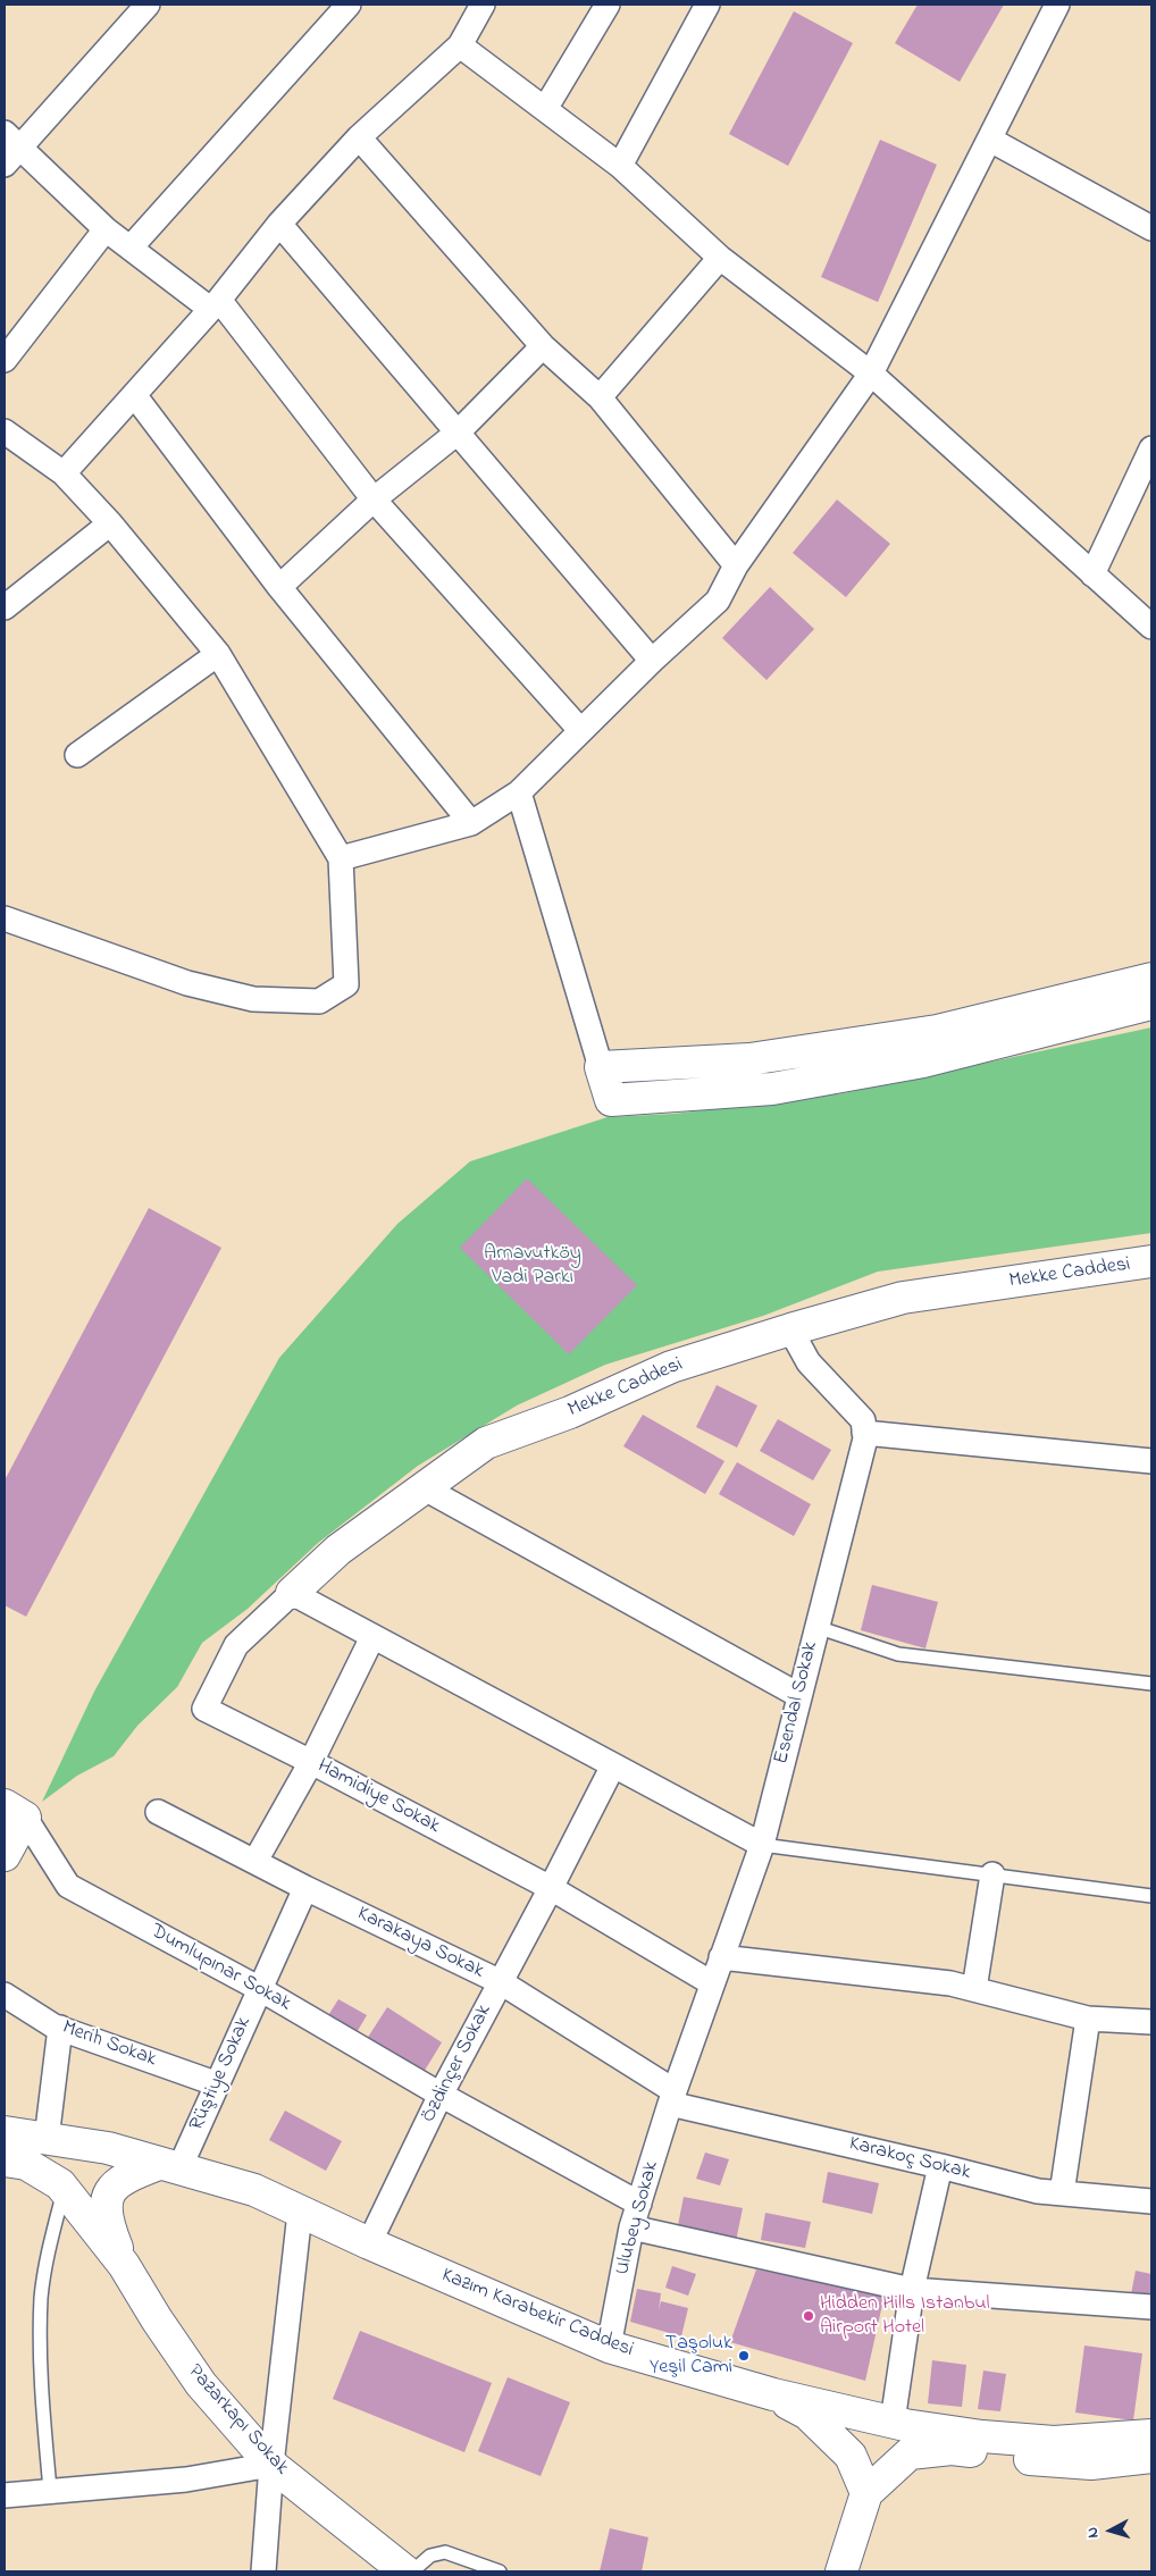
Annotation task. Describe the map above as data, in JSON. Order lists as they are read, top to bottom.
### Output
{
  "streets": {
    "main road": ["Mekke Caddesi", "Kazım Karabekir Caddesi", "Pazarkapı Sokak"],
    "street": [
      "Esendal Sokak",
      "Hamidiye Sokak",
      "Karakaya Sokak",
      "Dumlupınar Sokak",
      "Merih Sokak",
      "Özdinçer Sokak",
      "Rüştiye Sokak",
      "Karakoç Sokak",
      "Ulubey Sokak"
    ]
  },
  "crossings": [
    ["Mekke Caddesi", "Hamidiye Sokak"],
    ["Esendal Sokak", "Hamidiye Sokak"],
    ["Esendal Sokak", "Karakaya Sokak"],
    ["Esendal Sokak", "Karakoç Sokak"],
    ["Esendal Sokak", "Ulubey Sokak"],
    ["Hamidiye Sokak", "Özdinçer Sokak"],
    ["Karakaya Sokak", "Özdinçer Sokak"],
    ["Karakaya Sokak", "Rüştiye Sokak"],
    ["Karakaya Sokak", "Karakoç Sokak"],
    ["Karakaya Sokak", "Ulubey Sokak"],
    ["Dumlupınar Sokak", "Özdinçer Sokak"],
    ["Dumlupınar Sokak", "Rüştiye Sokak"],
    ["Dumlupınar Sokak", "Ulubey Sokak"],
    ["Merih Sokak", "Rüştiye Sokak"],
    ["Özdinçer Sokak", "Kazım Karabekir Caddesi"],
    ["Rüştiye Sokak", "Kazım Karabekir Caddesi"],
    ["Karakoç Sokak", "Ulubey Sokak"],
    ["Ulubey Sokak", "Kazım Karabekir Caddesi"]
  ],
  "parks": ["Arnavutköy Vadi Parkı"],
  "places": ["Hidden Hills Istanbul Airport Hotel", "Taşoluk Yeşil Cami"],
  "north": "left"
}
